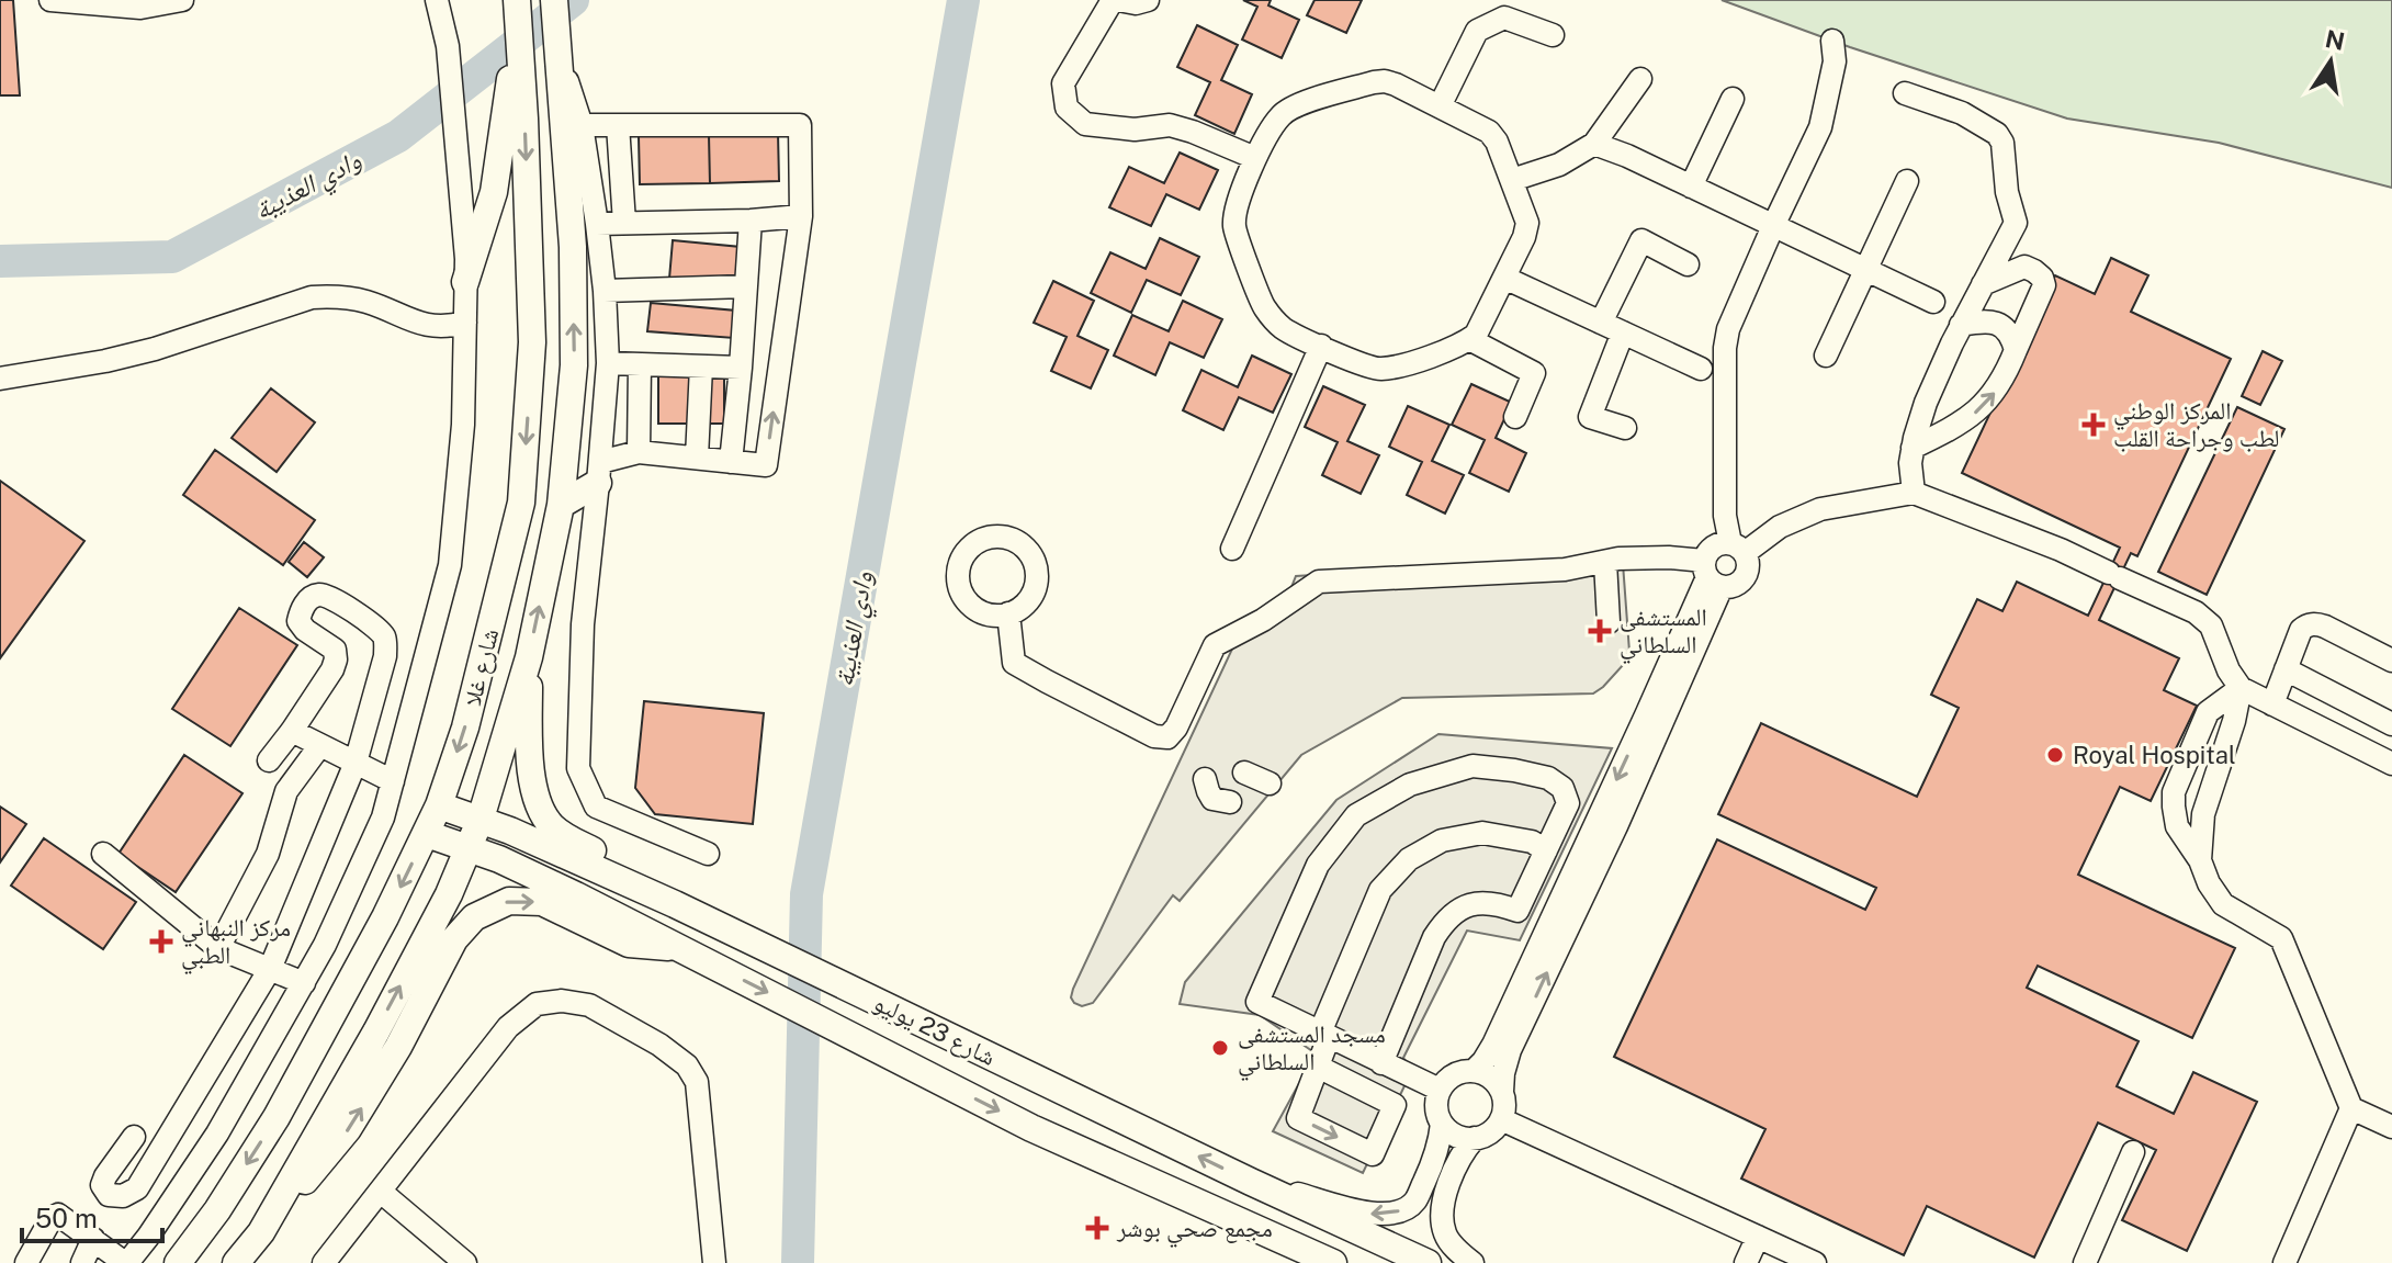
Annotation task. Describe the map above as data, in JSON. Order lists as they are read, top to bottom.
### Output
{
  "streets": {
    "main road": ["شارع غلا", "شارع 23 يوليو"]
  },
  "crossings": [
    ["شارع غلا", "شارع 23 يوليو"]
  ],
  "water": ["وادي العذيبة"],
  "places": {
    "health": [
      "المركز الوطني لطب وجراحة القلب",
      "المستشفى السلطاني",
      "مركز النبهاني الطبي",
      "مجمع صحي بوشر"
    ],
    "other": ["Royal Hospital", "مسجد المستشفى السلطاني"]
  },
  "scale_bar": "50 m",
  "north": "top"
}
